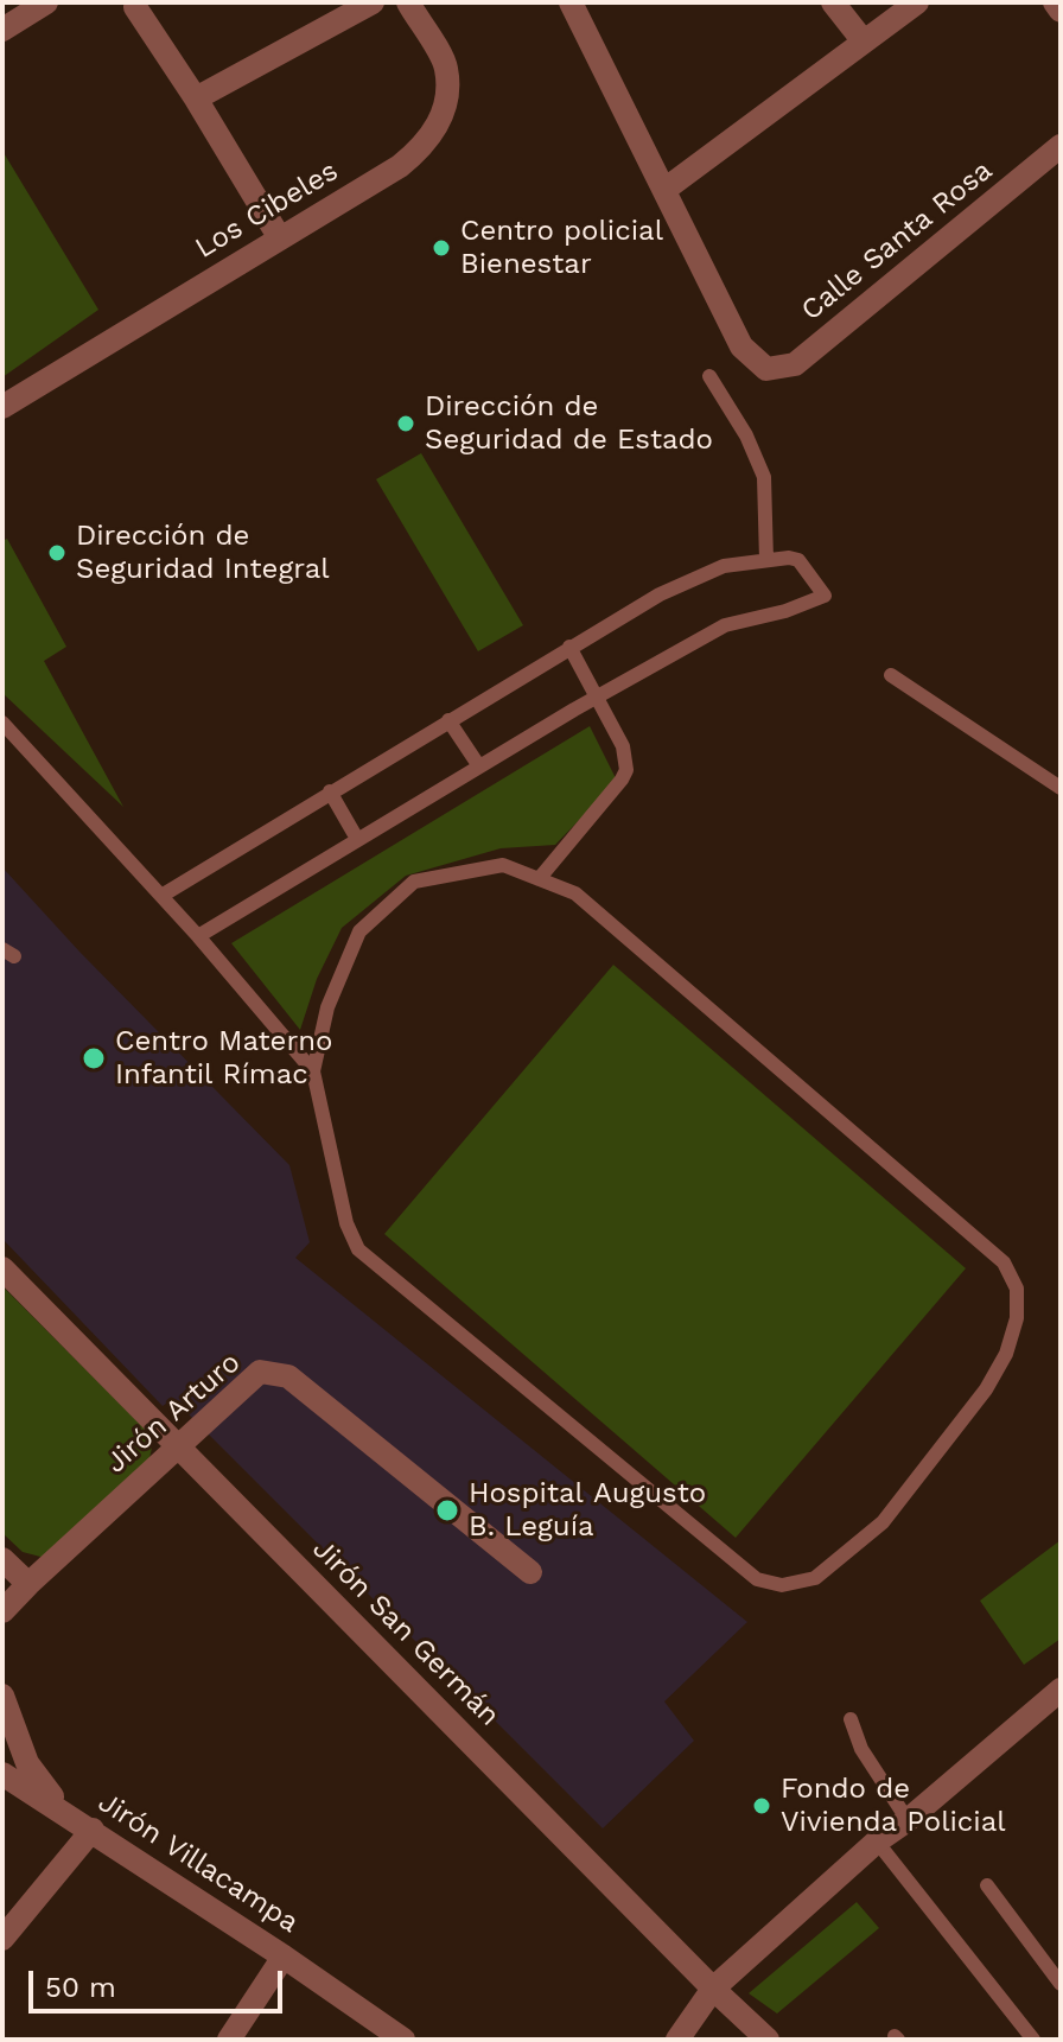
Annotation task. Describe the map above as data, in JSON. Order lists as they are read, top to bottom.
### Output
{
  "streets": {
    "street": [
      "Los Cibeles",
      "Calle Santa Rosa",
      "Jirón Arturo",
      "Jirón San Germán",
      "Jirón Villacampa"
    ]
  },
  "crossings": [
    ["Jirón Arturo", "Jirón San Germán"]
  ],
  "places": [
    "Centro policial Bienestar",
    "Dirección de Seguridad de Estado",
    "Dirección de Seguridad Integral",
    "Centro Materno Infantil Rímac",
    "Hospital Augusto B. Leguía",
    "Fondo de Vivienda Policial"
  ],
  "scale_bar": "50 m"
}
